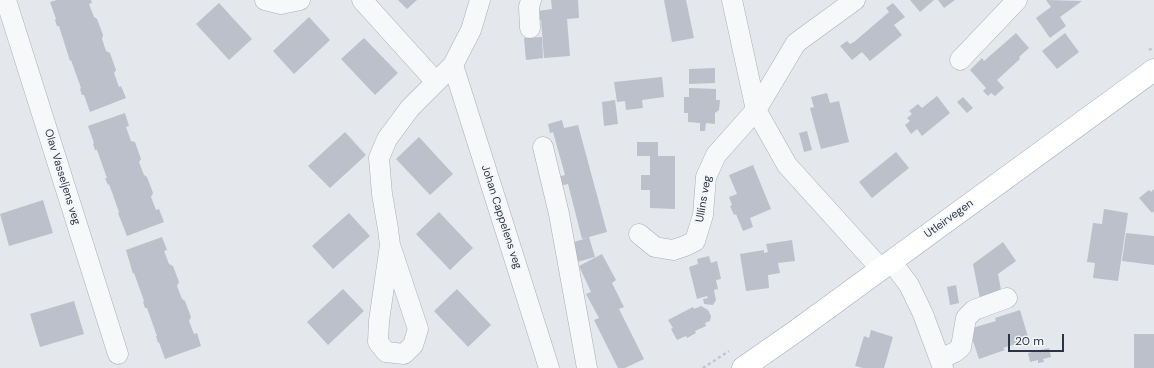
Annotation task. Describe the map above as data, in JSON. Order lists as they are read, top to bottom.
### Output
{
  "streets": {
    "main road": ["Utleirvegen"],
    "street": ["Olav Vasseljens veg", "Ullins veg", "Johan Cappelens veg"]
  },
  "scale_bar": "20 m"
}
